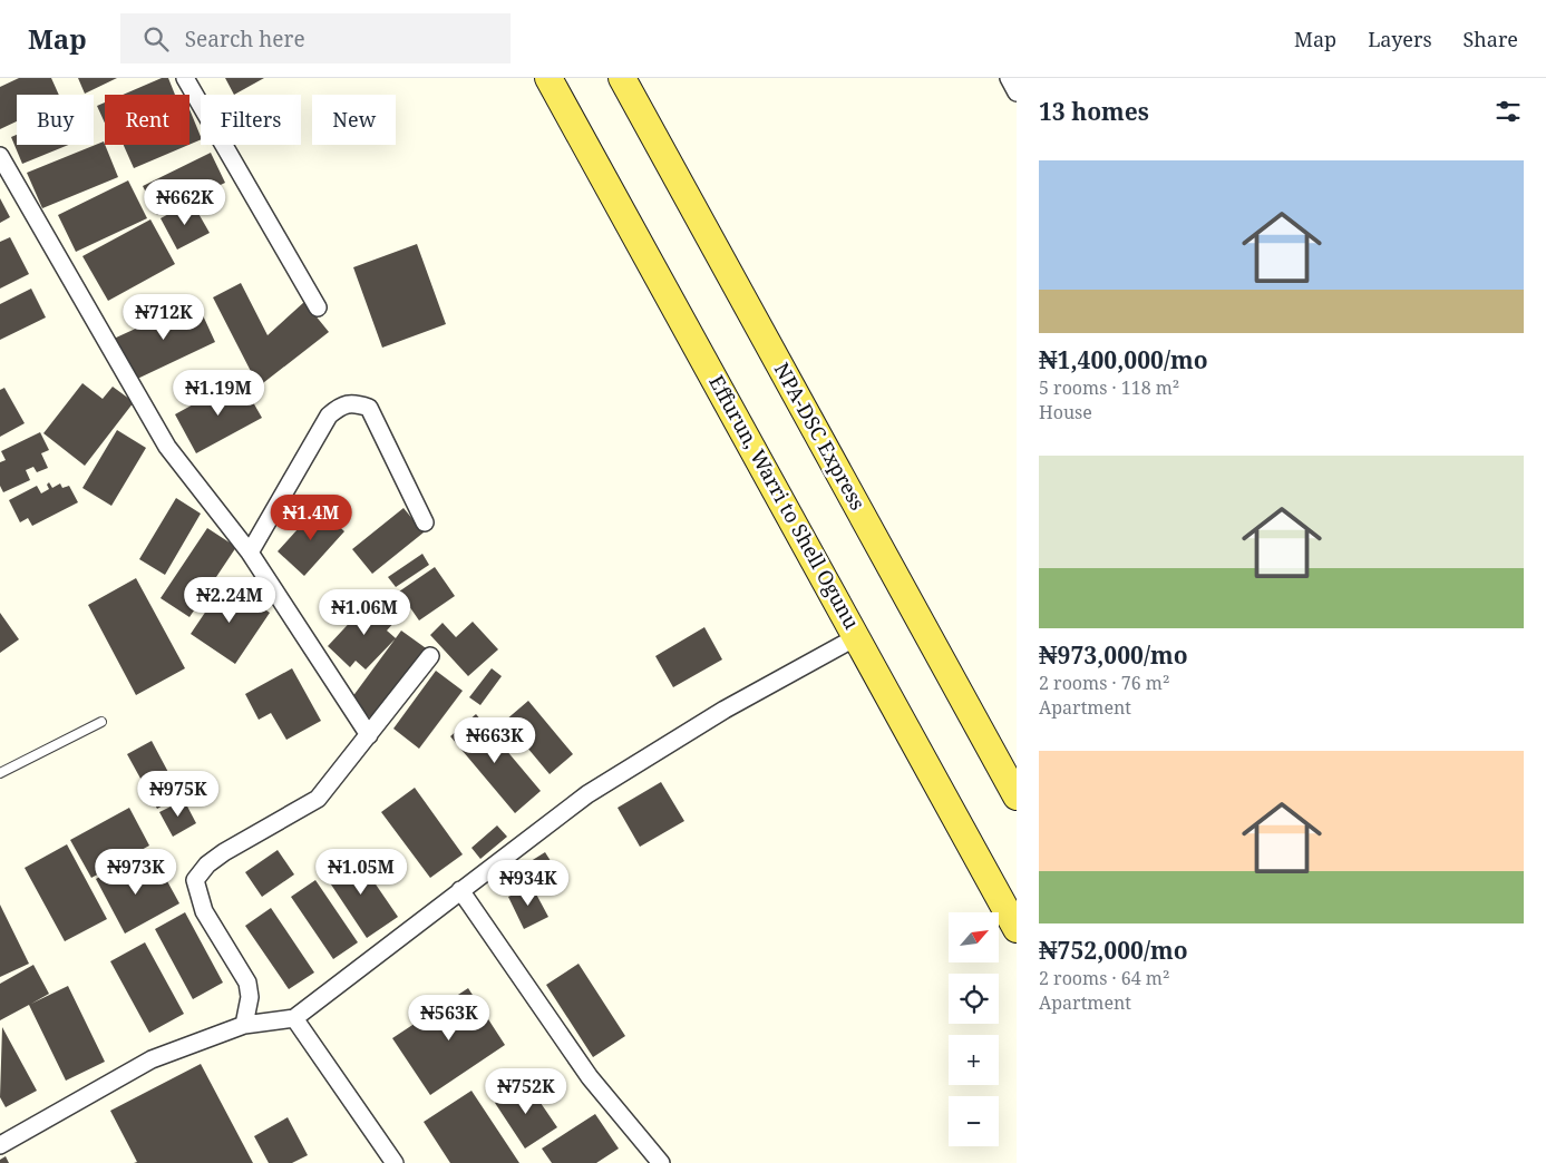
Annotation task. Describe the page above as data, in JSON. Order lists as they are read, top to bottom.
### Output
{
  "streets": {
    "main road": ["NPA-DSC Express", "Effurun, Warri to Shell Ogunu"]
  },
  "north": "top right",
  "page": {
    "header": "Map",
    "search": "Search here",
    "nav": ["Map", "Layers", "Share"],
    "heading": "13 homes",
    "chip": [
      "Buy",
      "Rent",
      "Filters",
      "New"
    ],
    "list": [
      {
        "name": "₦1,400,000/mo",
        "note": "5 rooms · 118 m² · House"
      },
      {
        "name": "₦973,000/mo",
        "note": "2 rooms · 76 m² · Apartment"
      },
      {
        "name": "₦752,000/mo",
        "note": "2 rooms · 64 m² · Apartment"
      }
    ],
    "price": [
      "₦662K",
      "₦712K",
      "₦1.19M",
      "₦1.4M",
      "₦2.24M",
      "₦1.06M",
      "₦663K",
      "₦975K",
      "₦973K",
      "₦1.05M",
      "₦934K",
      "₦563K",
      "₦752K"
    ],
    "map_buttons": ["+", "−"]
  }
}
